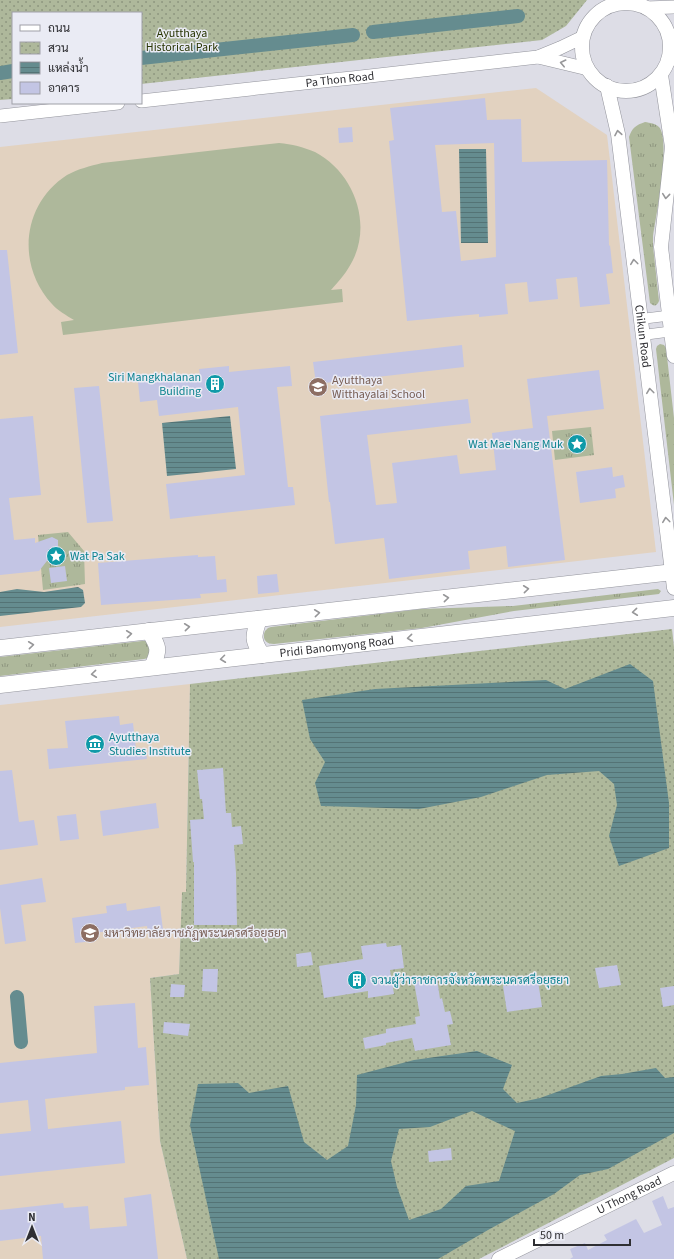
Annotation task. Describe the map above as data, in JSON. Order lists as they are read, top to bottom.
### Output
{
  "streets": {
    "main road": ["Chikun Road", "Pridi Banomyong Road", "U Thong Road"],
    "street": ["Pa Thon Road"]
  },
  "crossings": [
    ["Pa Thon Road", "Chikun Road"]
  ],
  "parks": ["Ayutthaya Historical Park"],
  "places": {
    "building": ["Siri Mangkhalanan Building", "จวนผู้ว่าราชการจังหวัดพระนครศรีอยุธยา"],
    "school or university": ["Ayutthaya Witthayalai School", "มหาวิทยาลัยราชภัฏพระนครศรีอยุธยา"],
    "place": ["Wat Mae Nang Muk", "Wat Pa Sak"],
    "museum": ["Ayutthaya Studies Institute"]
  },
  "legend": [
    "ถนน",
    "สวน",
    "แหล่งน้ำ",
    "อาคาร"
  ],
  "scale_bar": "50 m",
  "north": "top"
}
